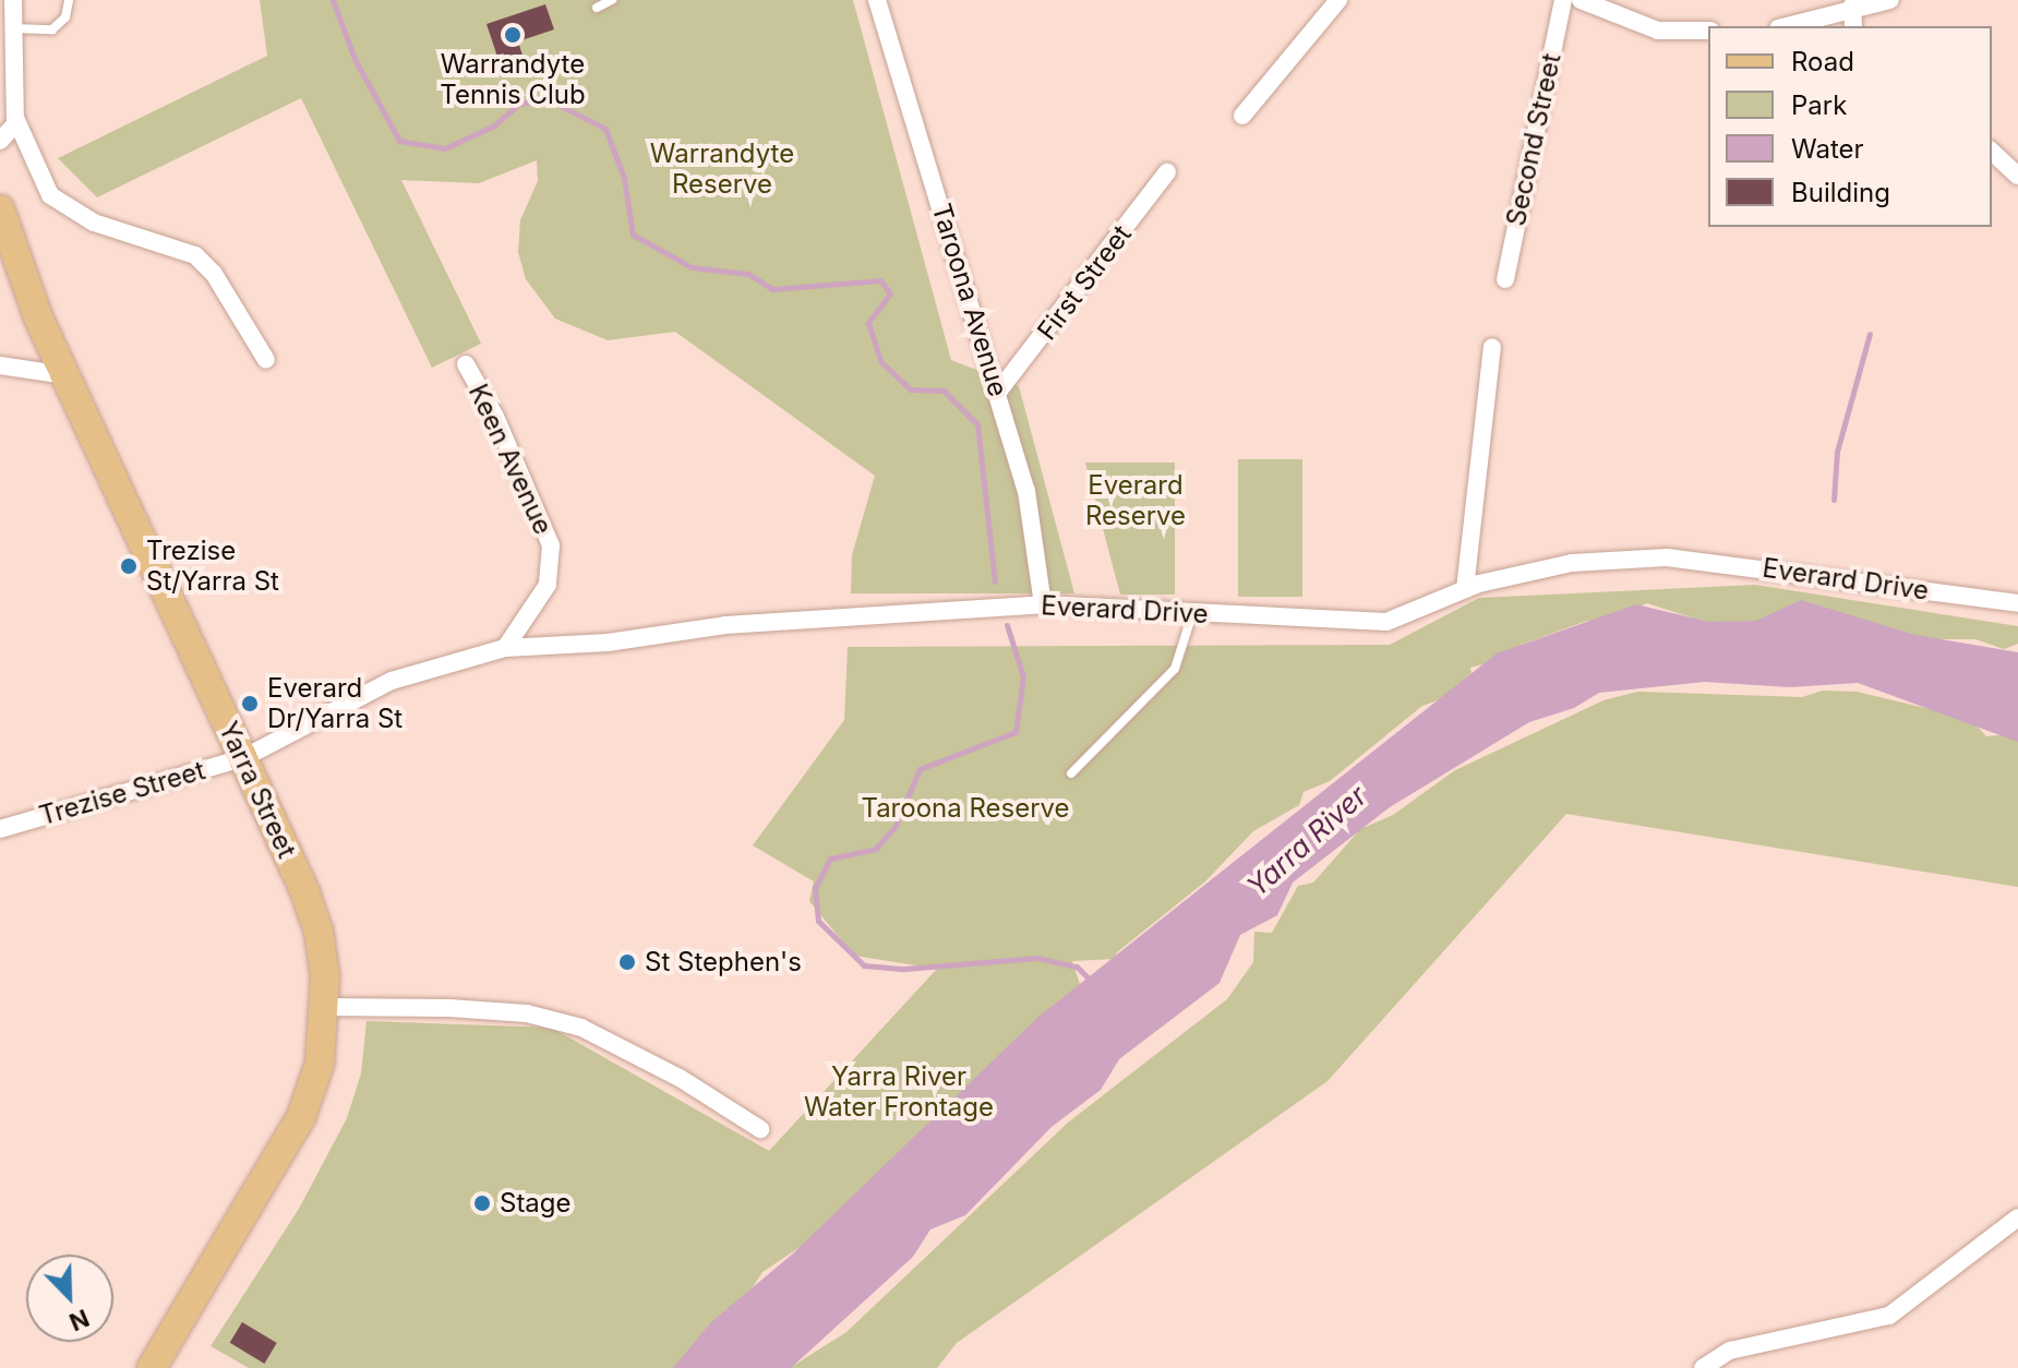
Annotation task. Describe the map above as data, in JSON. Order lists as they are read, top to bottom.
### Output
{
  "streets": {
    "main road": ["Yarra Street"],
    "street": [
      "Second Street",
      "First Street",
      "Taroona Avenue",
      "Keen Avenue",
      "Everard Drive",
      "Trezise Street"
    ]
  },
  "crossings": [
    ["First Street", "Taroona Avenue"],
    ["Taroona Avenue", "Everard Drive"],
    ["Keen Avenue", "Everard Drive"],
    ["Everard Drive", "Yarra Street"],
    ["Everard Drive", "Trezise Street"],
    ["Yarra Street", "Trezise Street"]
  ],
  "water": ["Yarra River"],
  "parks": [
    "Warrandyte Reserve",
    "Everard Reserve",
    "Taroona Reserve",
    "Yarra River Water Frontage"
  ],
  "places": [
    "Warrandyte Tennis Club",
    "Trezise St/Yarra St",
    "Everard Dr/Yarra St",
    "St Stephen's",
    "Stage"
  ],
  "legend": [
    "Road",
    "Park",
    "Water",
    "Building"
  ],
  "north": "bottom right"
}
